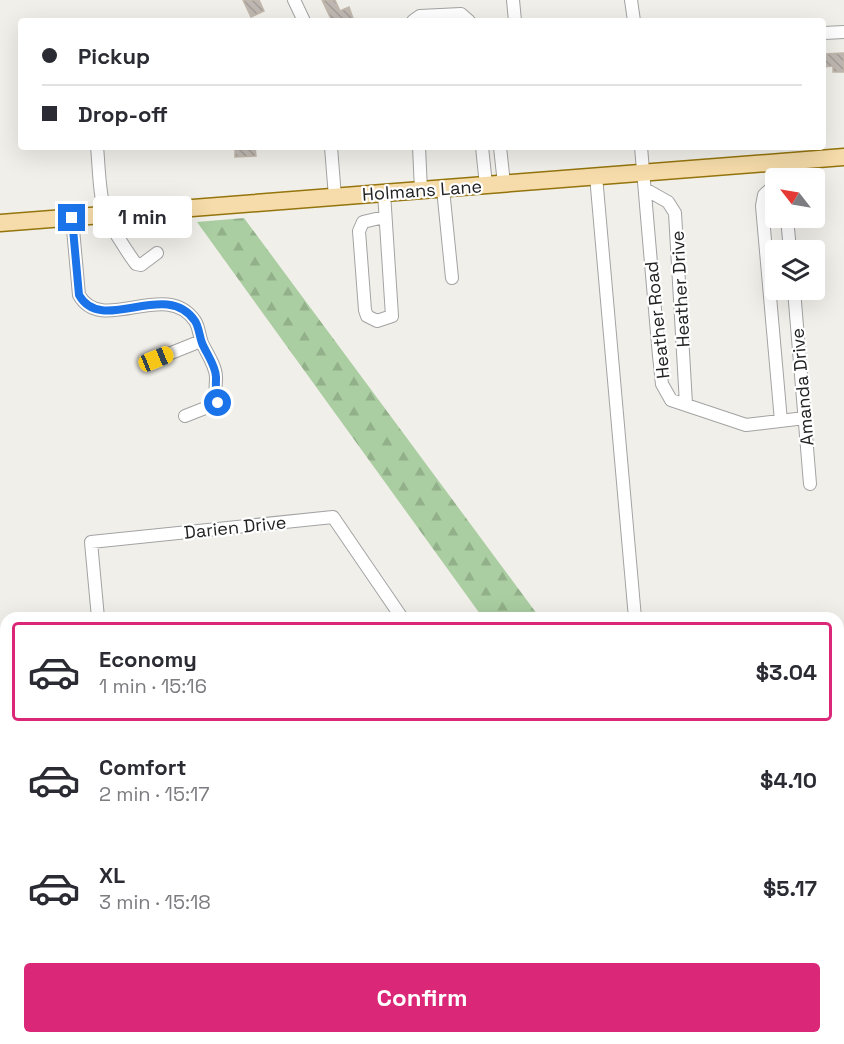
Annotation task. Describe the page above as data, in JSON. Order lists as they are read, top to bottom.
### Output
{
  "streets": {
    "main road": ["Holmans Lane"],
    "street": [
      "Heather Drive",
      "Heather Road",
      "Amanda Drive",
      "Darien Drive"
    ]
  },
  "crossings": [
    ["Holmans Lane", "Heather Drive"],
    ["Holmans Lane", "Heather Road"],
    ["Heather Drive", "Heather Road"],
    ["Heather Road", "Amanda Drive"]
  ],
  "north": "top left",
  "page": {
    "banner": ["Pickup", "Drop-off"],
    "bubble": "1 min",
    "list": [
      {
        "name": "Economy",
        "note": "1 min · 15:16",
        "value": "$3.04"
      },
      {
        "name": "Comfort",
        "note": "2 min · 15:17",
        "value": "$4.10"
      },
      {
        "name": "XL",
        "note": "3 min · 15:18",
        "value": "$5.17"
      }
    ],
    "buttons": "Confirm"
  }
}
